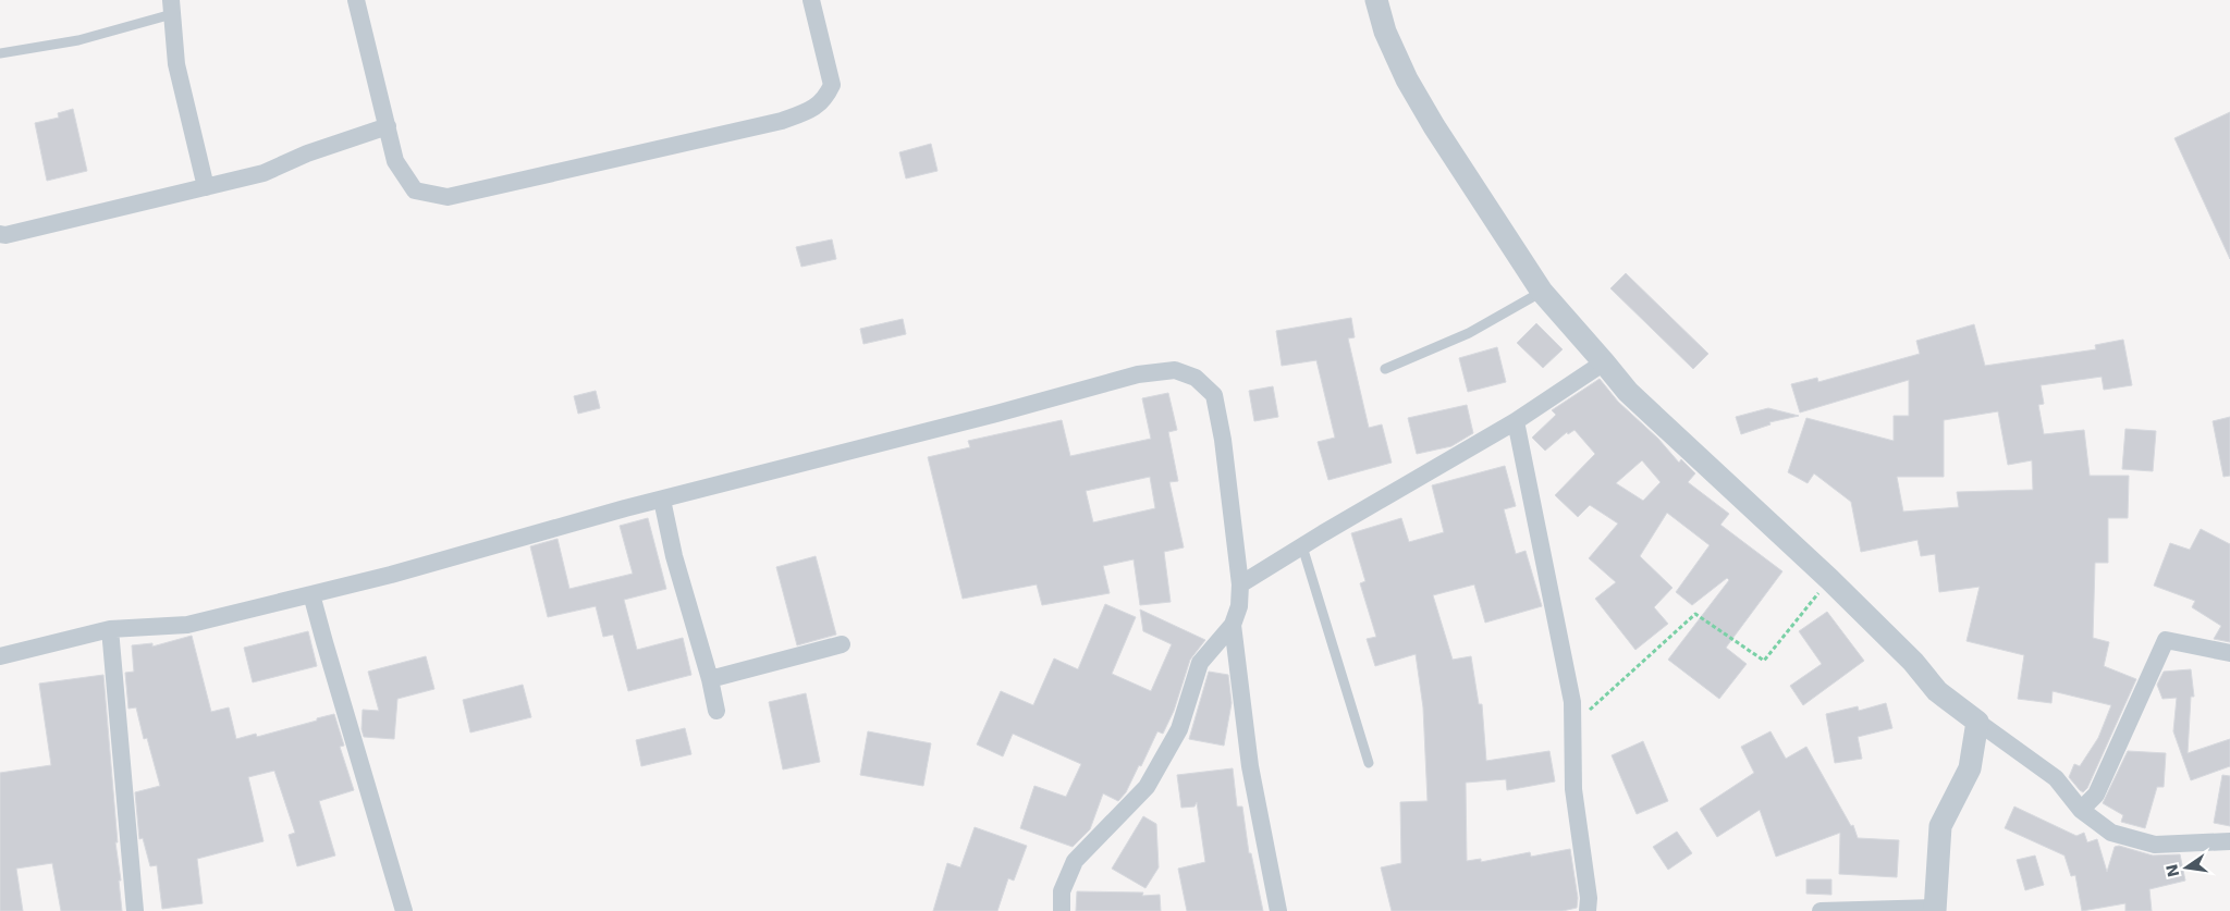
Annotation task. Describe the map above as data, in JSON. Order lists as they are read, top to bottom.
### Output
{
  "north": "left"
}
